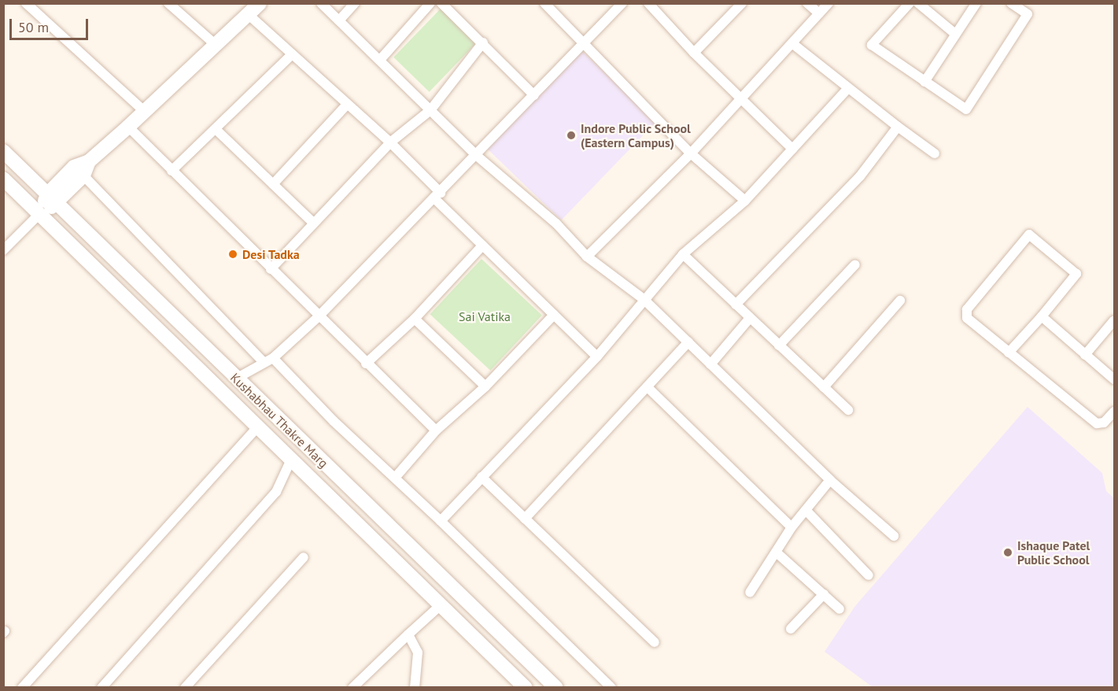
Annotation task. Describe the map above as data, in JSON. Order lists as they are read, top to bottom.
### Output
{
  "streets": {
    "main road": ["Kushabhau Thakre Marg"]
  },
  "parks": ["Sai Vatika"],
  "places": ["Indore Public School (Eastern Campus)", "Desi Tadka", "Ishaque Patel Public School"],
  "scale_bar": "50 m"
}
